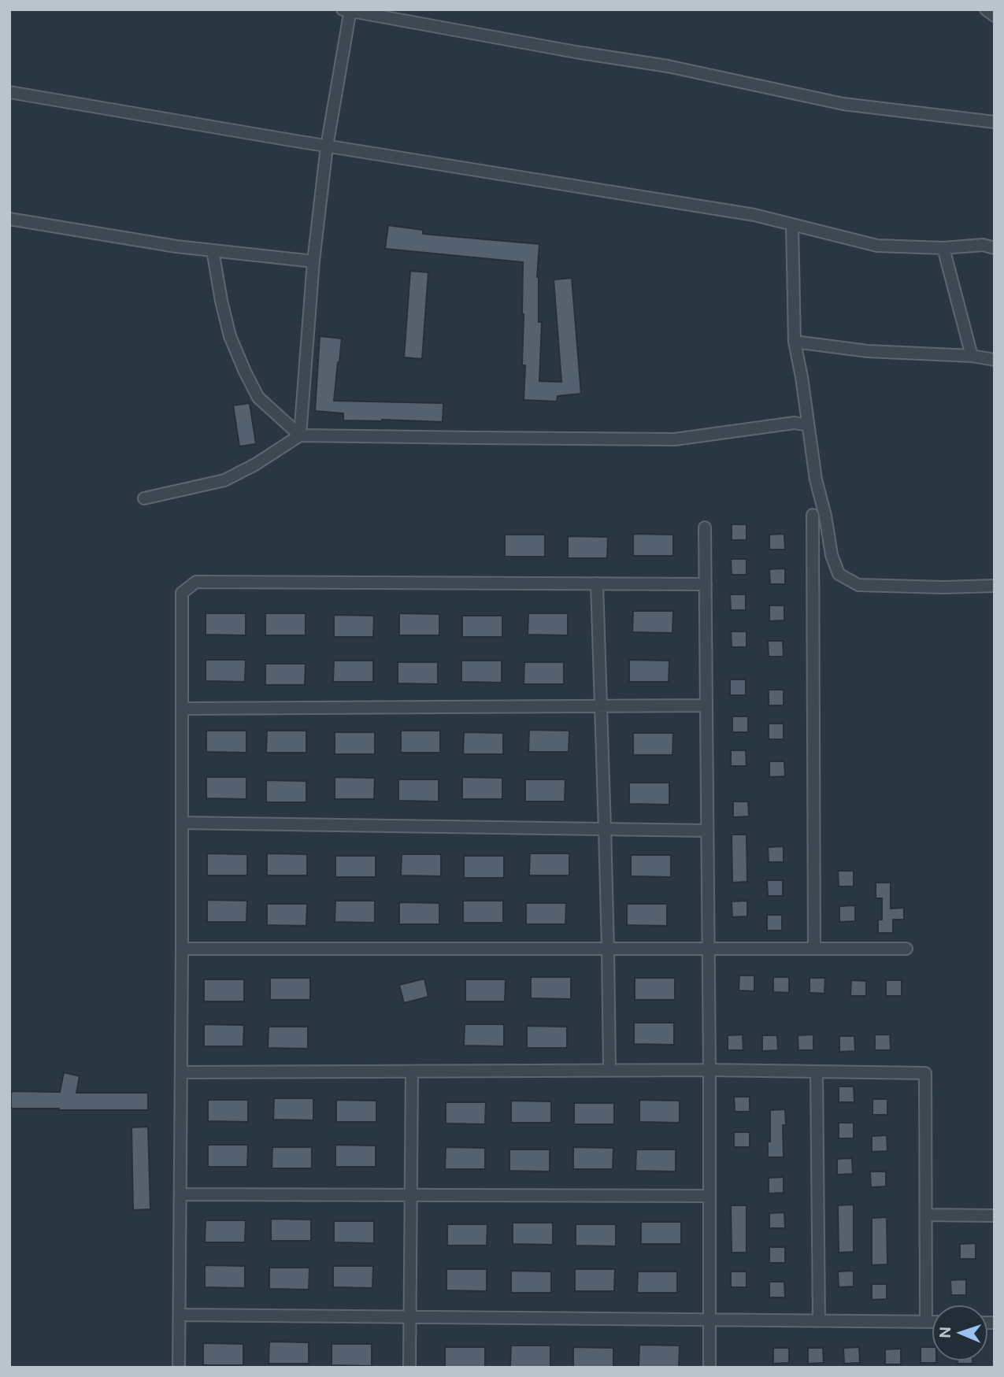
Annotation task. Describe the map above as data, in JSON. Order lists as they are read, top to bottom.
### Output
{
  "north": "left"
}
